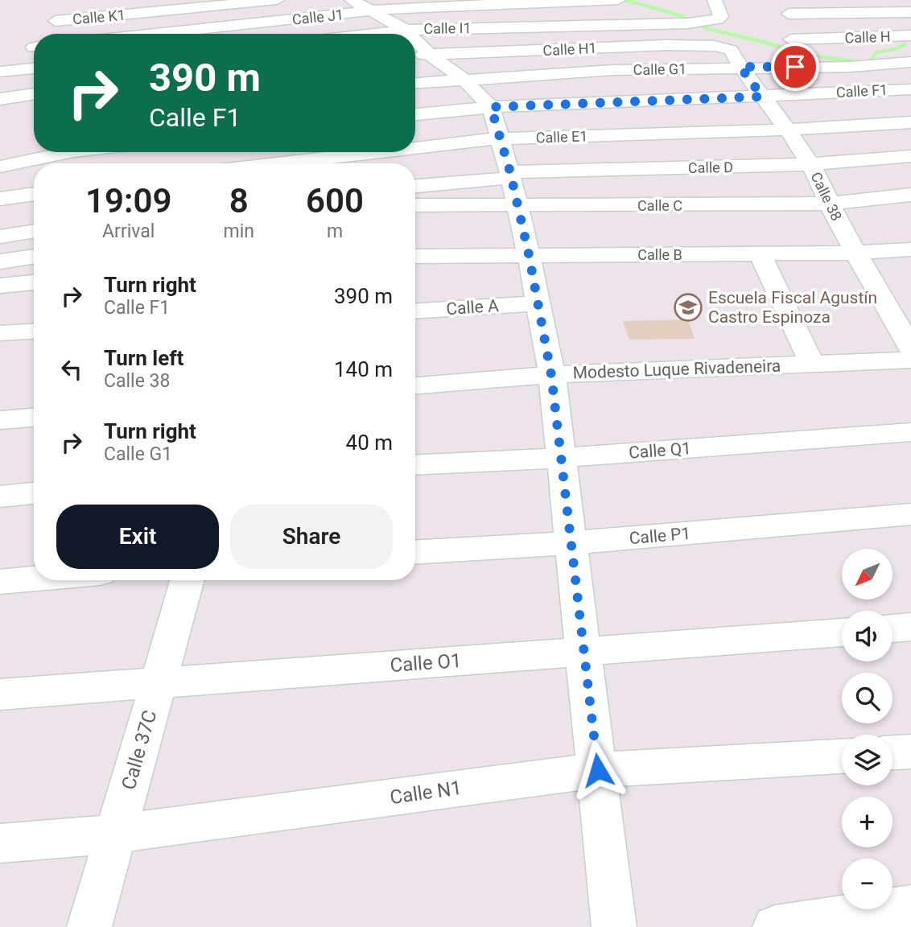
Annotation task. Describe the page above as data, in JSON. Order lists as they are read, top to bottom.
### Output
{
  "streets": {
    "street": [
      "Calle K1",
      "Calle J1",
      "Calle I1",
      "Calle H",
      "Calle H1",
      "Calle G1",
      "Calle F1",
      "Calle E1",
      "Calle D",
      "Calle 38",
      "Calle C",
      "Calle B",
      "Calle A",
      "Modesto Luque Rivadeneira",
      "Calle Q1",
      "Calle P1",
      "Calle O1",
      "Calle 37C",
      "Calle N1"
    ]
  },
  "crossings": [
    ["Calle H1", "Calle G1"],
    ["Calle H1", "Calle 38"],
    ["Calle G1", "Calle 38"],
    ["Calle F1", "Calle 38"],
    ["Calle E1", "Calle 38"],
    ["Calle D", "Calle 38"],
    ["Calle 38", "Calle C"],
    ["Calle 38", "Calle B"],
    ["Calle O1", "Calle 37C"],
    ["Calle 37C", "Calle N1"]
  ],
  "places": {
    "school or university": ["Escuela Fiscal Agustín Castro Espinoza"]
  },
  "north": "bottom left",
  "page": {
    "turn": ["390 m", "Calle F1"],
    "eta": [
      "19:09",
      "Arrival",
      "8",
      "min",
      "600",
      "m"
    ],
    "list": [
      {
        "name": "Turn right",
        "note": "Calle F1",
        "value": "390 m"
      },
      {
        "name": "Turn left",
        "note": "Calle 38",
        "value": "140 m"
      },
      {
        "name": "Turn right",
        "note": "Calle G1",
        "value": "40 m"
      }
    ],
    "buttons": ["Exit", "Share"],
    "map_buttons": ["+", "−"]
  }
}
